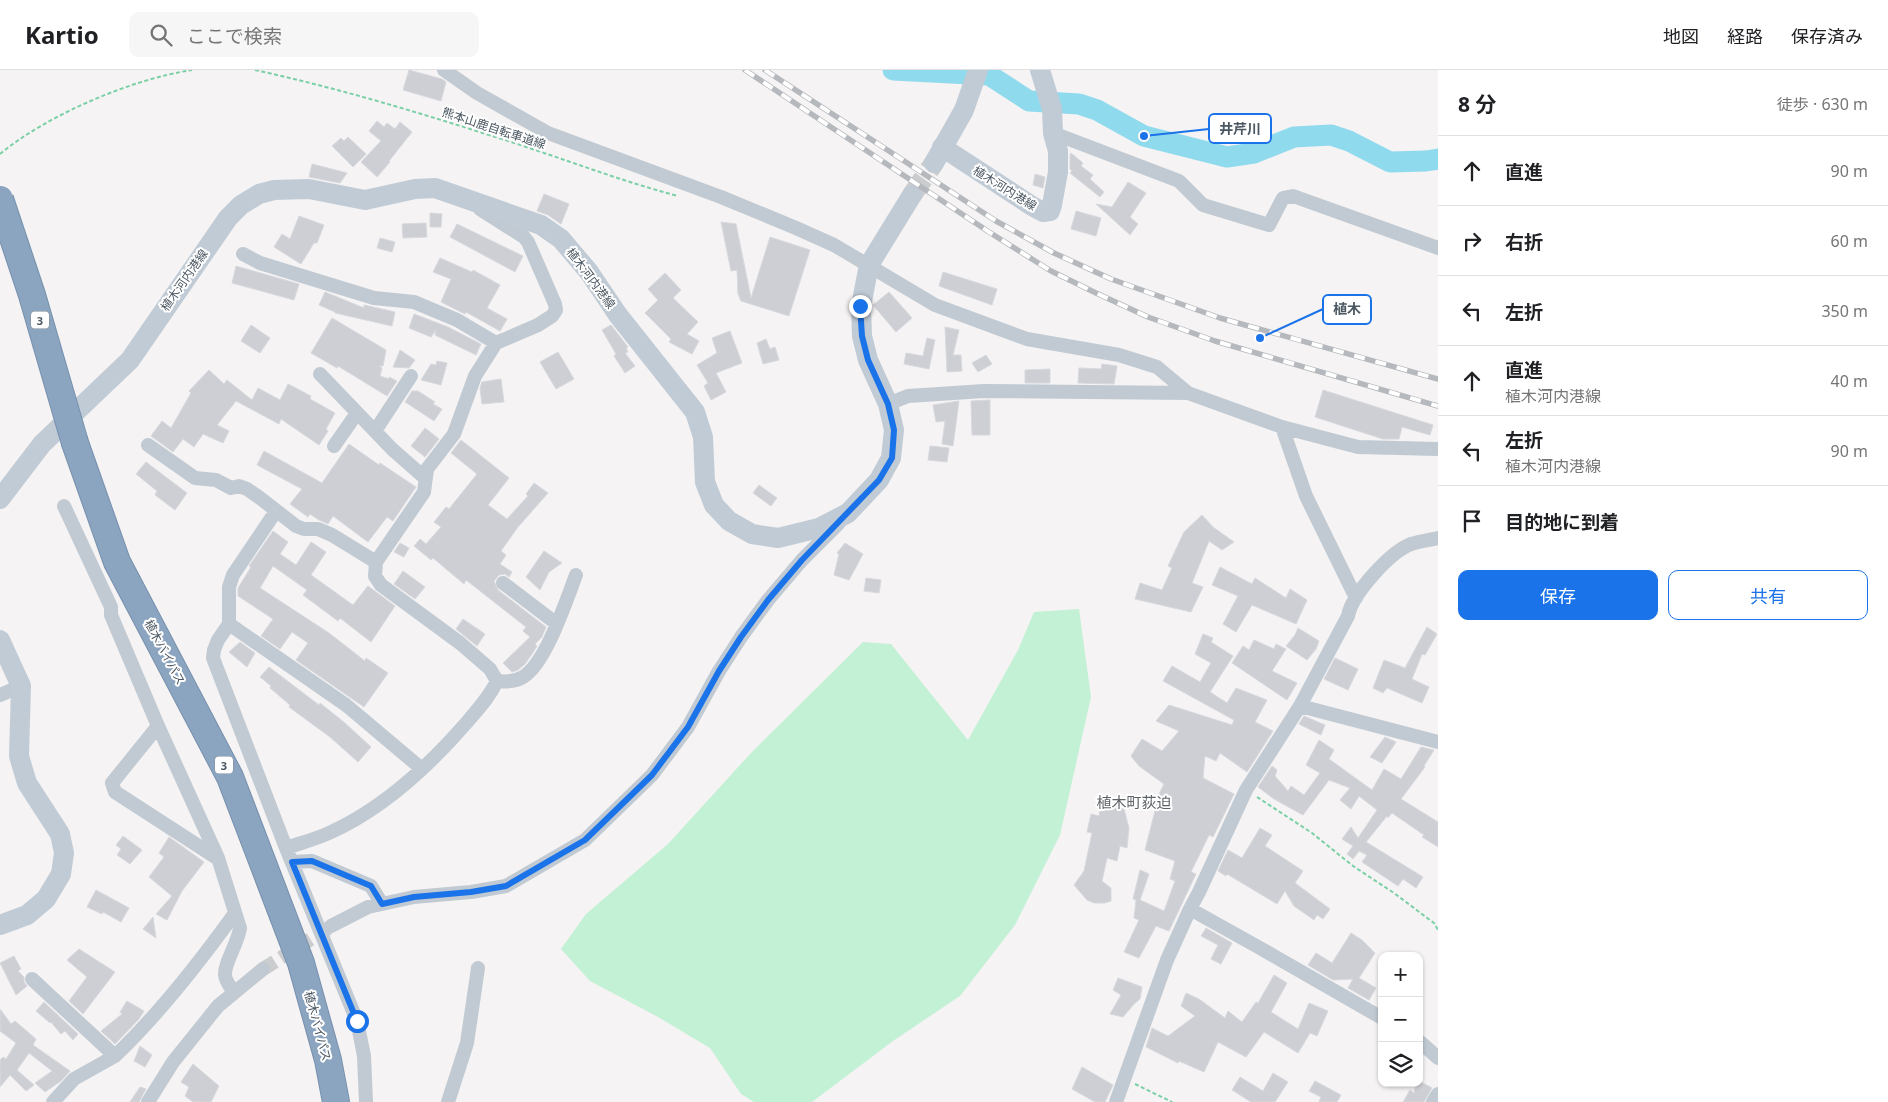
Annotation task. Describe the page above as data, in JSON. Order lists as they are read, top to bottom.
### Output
{
  "streets": {
    "highway": ["3", "植木バイパス"],
    "main road": ["植木河内港線"],
    "path": ["熊本山鹿自転車道線"]
  },
  "districts": ["植木町荻迫"],
  "places": ["井芹川", "植木"],
  "page": {
    "header": "Kartio",
    "search": "ここで検索",
    "nav": ["地図", "経路", "保存済み"],
    "heading": ["8 分", "徒歩 · 630 m"],
    "list": [
      ["直進", "90 m"],
      ["右折", "60 m"],
      ["左折", "350 m"],
      ["直進", "植木河内港線", "40 m"],
      ["左折", "植木河内港線", "90 m"],
      "目的地に到着"
    ],
    "buttons": ["保存", "共有"],
    "map_buttons": ["+", "−"]
  }
}
